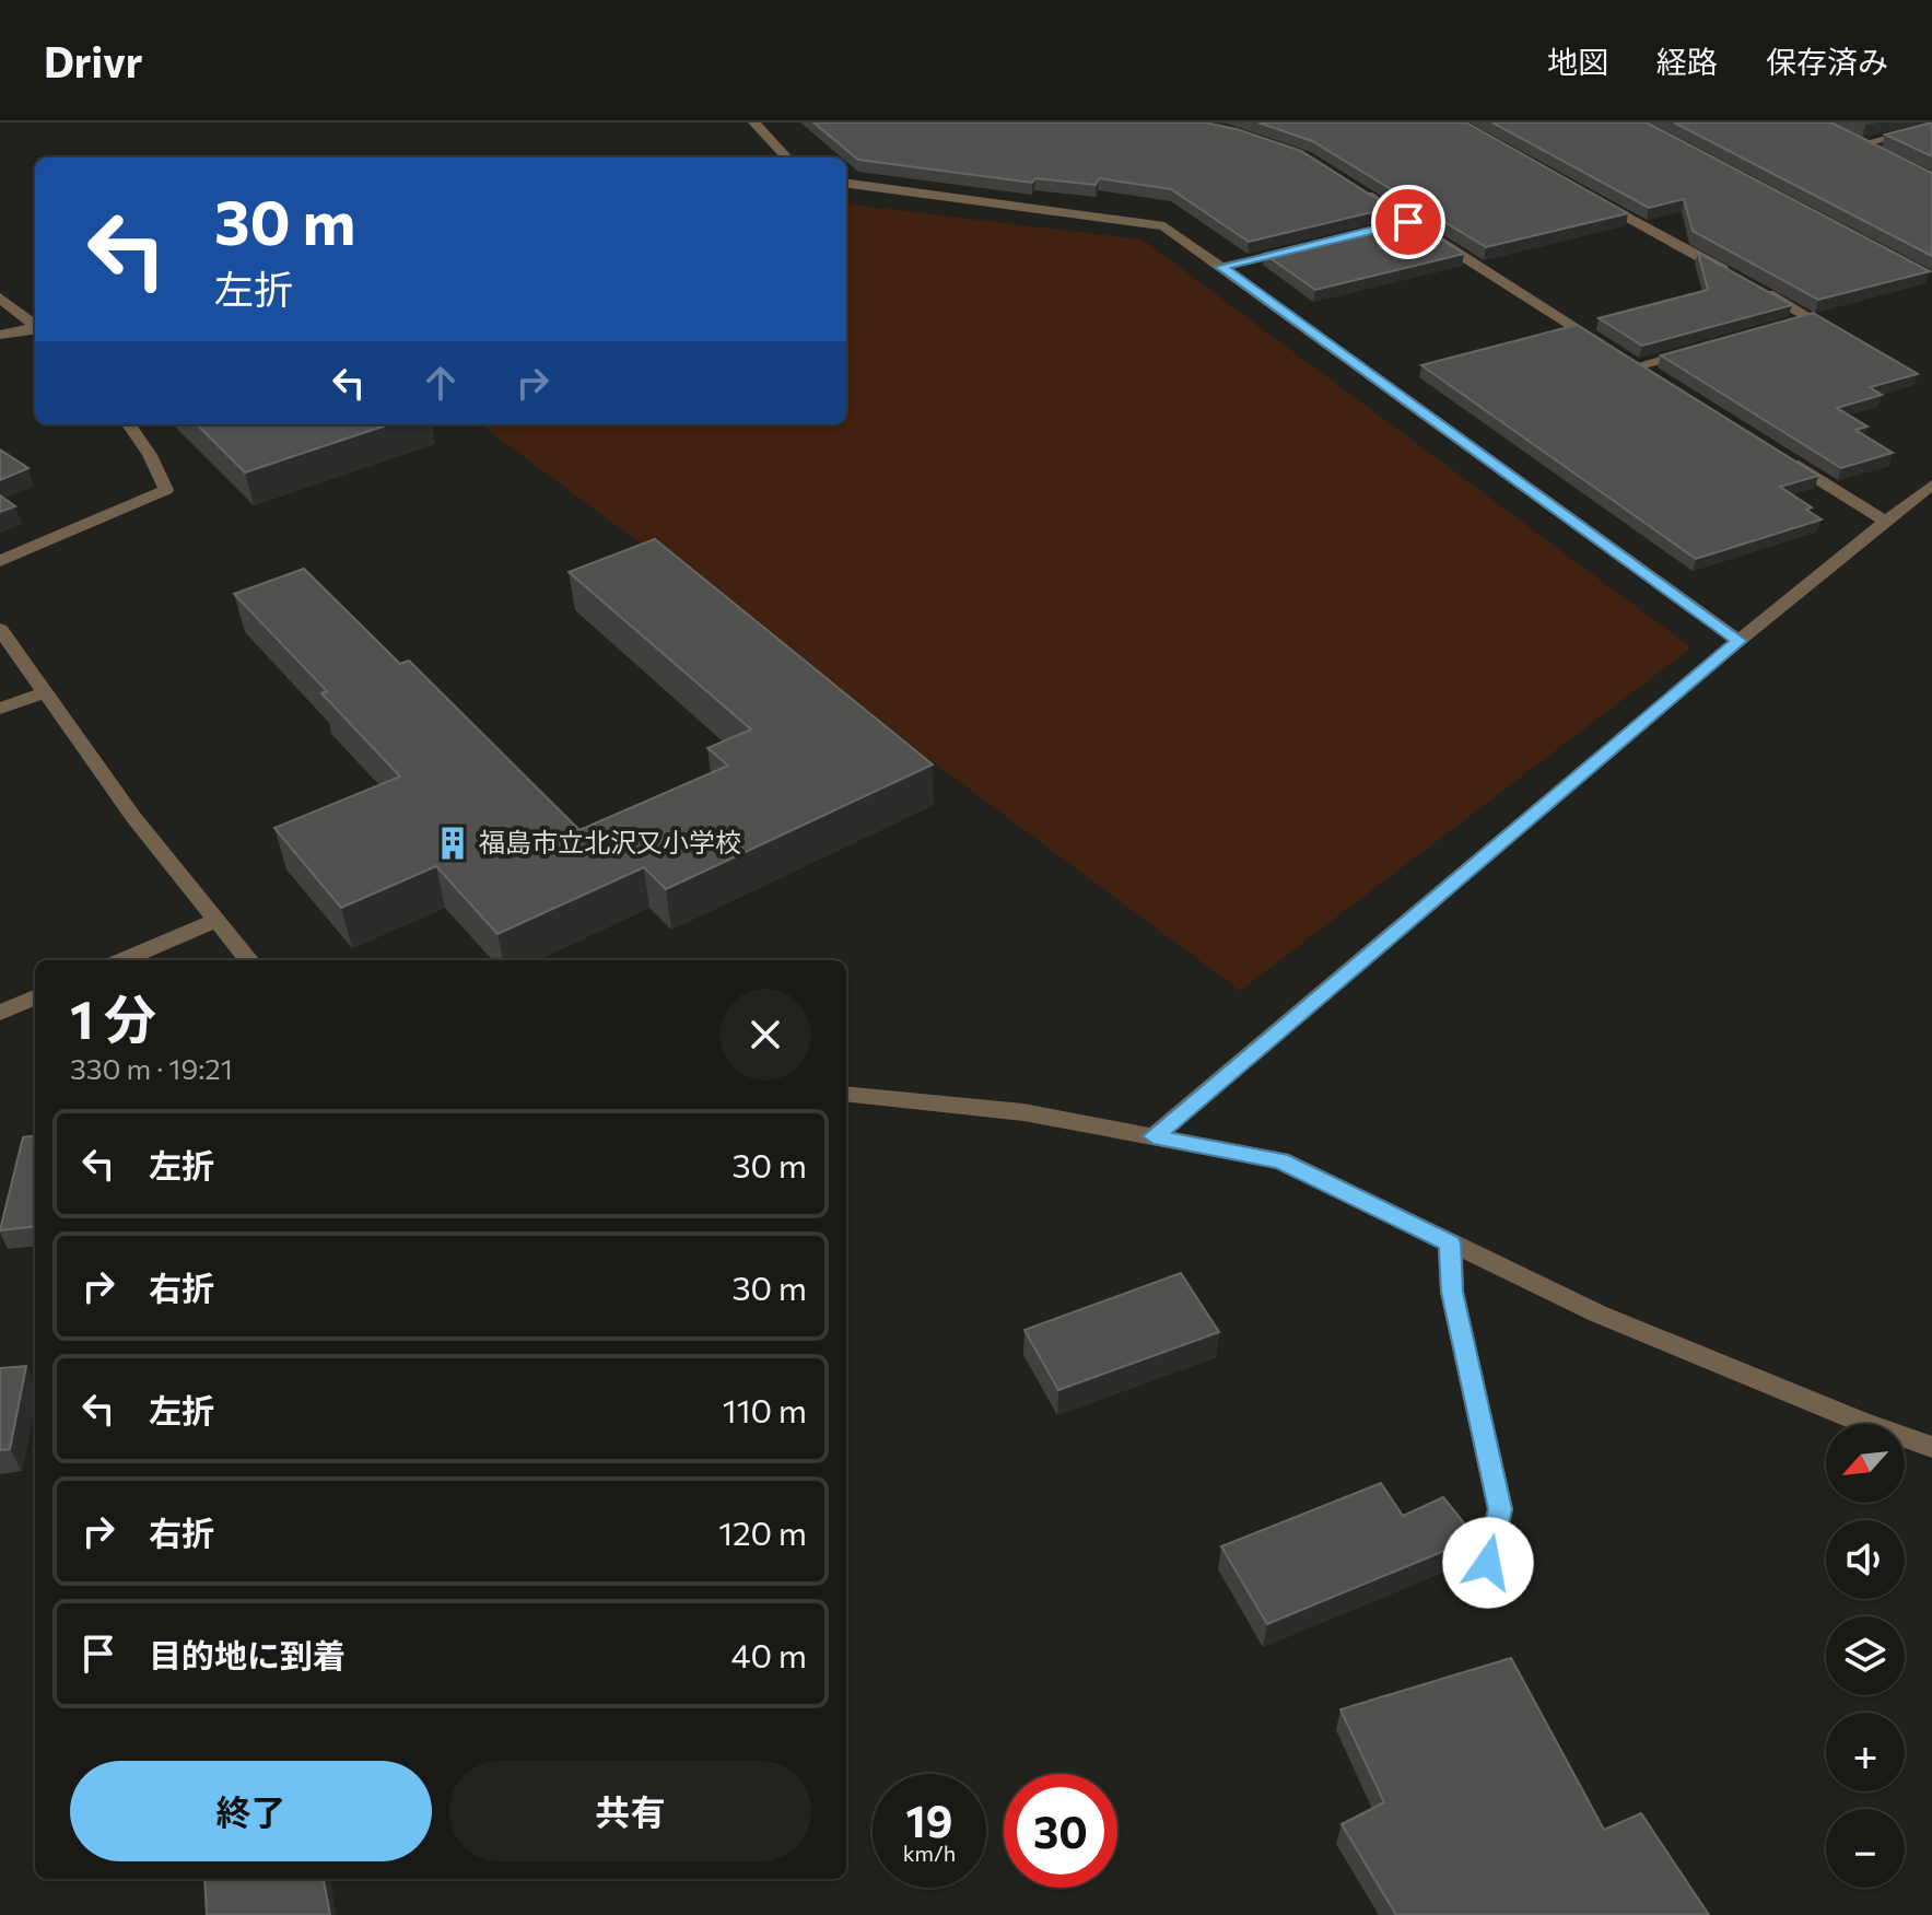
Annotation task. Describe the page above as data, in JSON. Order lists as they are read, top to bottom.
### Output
{
  "places": {
    "building": ["福島市立北沢又小学校"]
  },
  "north": "bottom left",
  "page": {
    "header": "Drivr",
    "nav": ["地図", "経路", "保存済み"],
    "turn": ["30 m", "左折"],
    "heading": ["1 分", "330 m · 19:21"],
    "list": [
      {
        "name": "左折",
        "value": "30 m"
      },
      {
        "name": "右折",
        "value": "30 m"
      },
      {
        "name": "左折",
        "value": "110 m"
      },
      {
        "name": "右折",
        "value": "120 m"
      },
      {
        "name": "目的地に到着",
        "value": "40 m"
      }
    ],
    "map_buttons": ["+", "−"],
    "buttons": ["終了", "共有"],
    "speed": "19 km/h",
    "limit": "30"
  }
}
